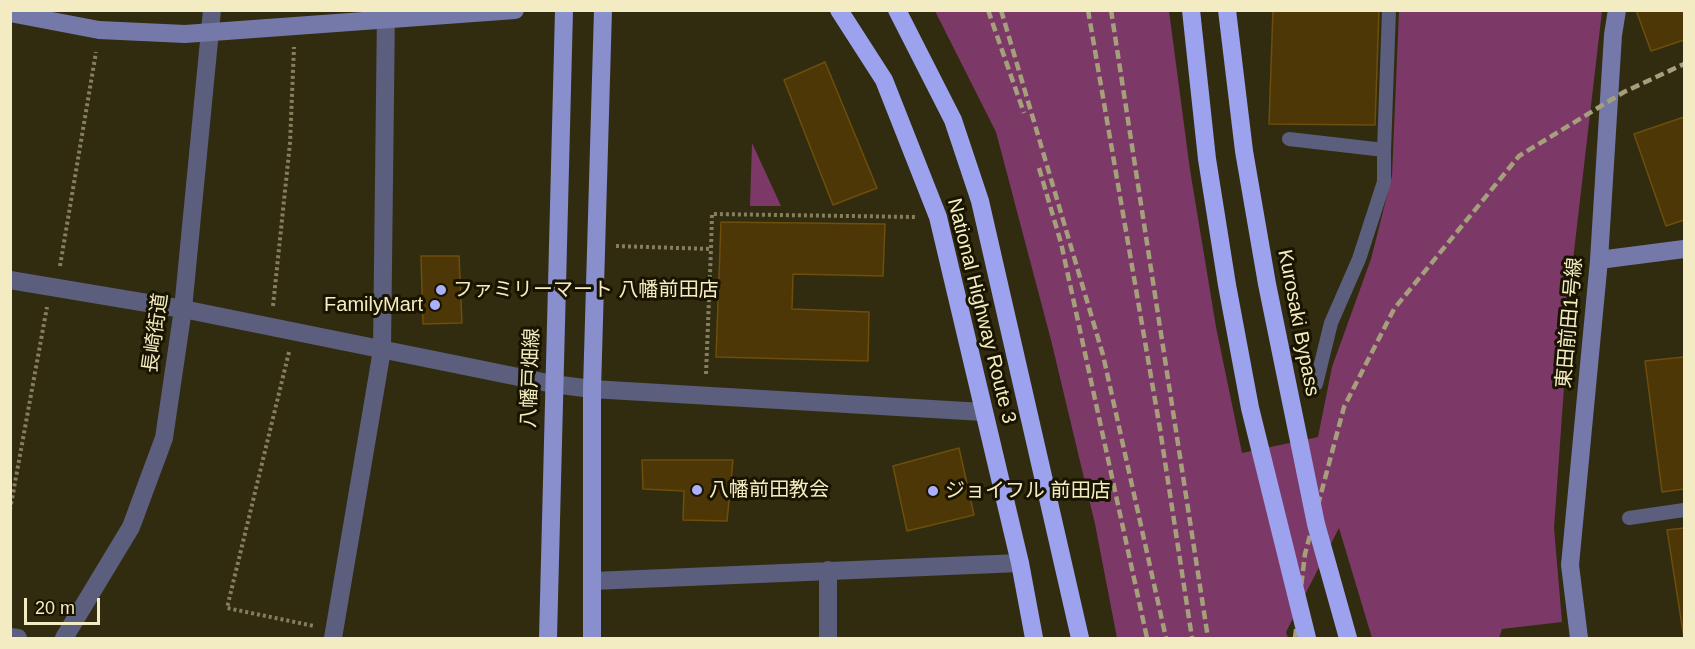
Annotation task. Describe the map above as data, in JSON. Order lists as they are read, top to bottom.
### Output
{
  "streets": {
    "highway": ["National Highway Route 3", "Kurosaki Bypass"],
    "main road": ["八幡戸畑線"],
    "street": ["東田前田1号線", "長崎街道"]
  },
  "places": [
    "ファミリーマート 八幡前田店",
    "FamilyMart",
    "八幡前田教会",
    "ジョイフル 前田店"
  ],
  "scale_bar": "20 m"
}
